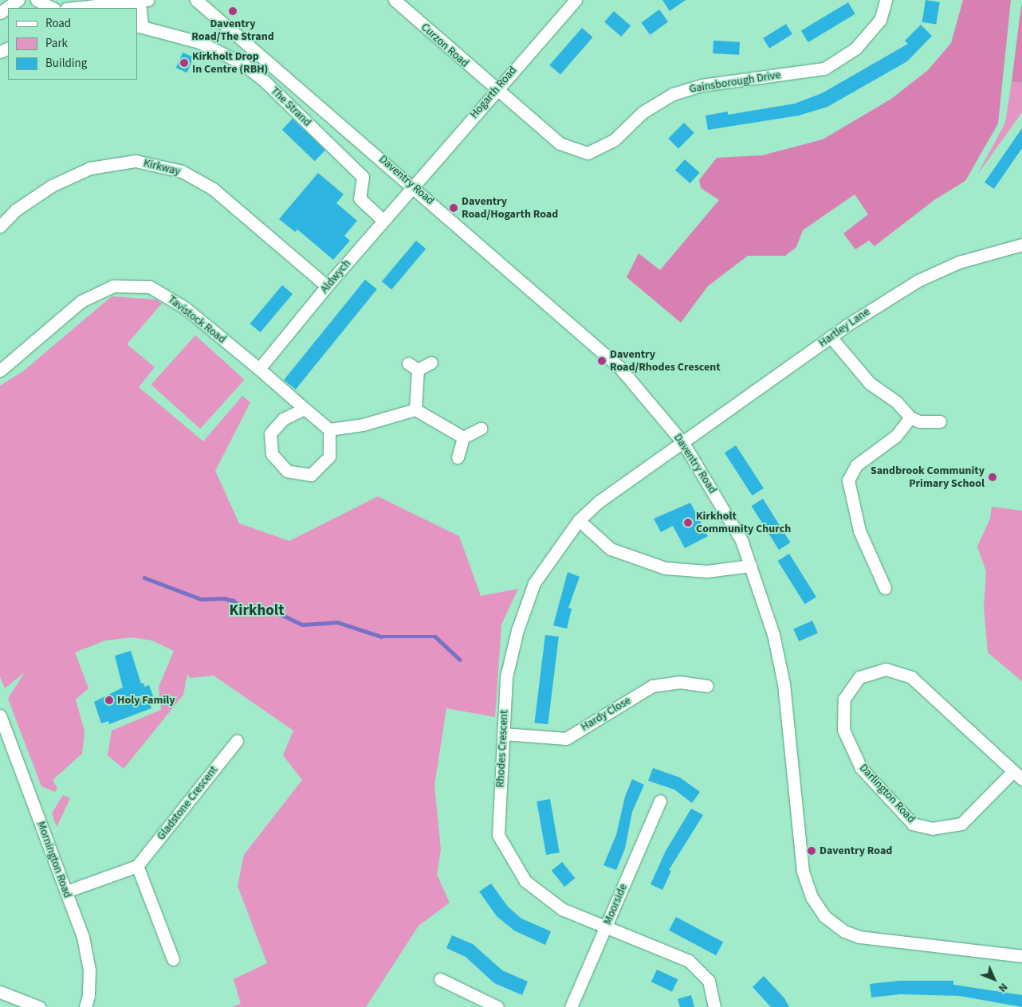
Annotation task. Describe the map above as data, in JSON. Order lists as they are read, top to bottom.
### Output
{
  "streets": {
    "street": [
      "Curzon Road",
      "Gainsborough Drive",
      "Hogarth Road",
      "The Strand",
      "Kirkway",
      "Daventry Road",
      "Aldwych",
      "Tavistock Road",
      "Hartley Lane",
      "Hardy Close",
      "Rhodes Crescent",
      "Darlington Road",
      "Gladstone Crescent",
      "Mornington Road",
      "Moorside"
    ]
  },
  "crossings": [
    ["Curzon Road", "Gainsborough Drive"],
    ["Curzon Road", "Hogarth Road"],
    ["Gainsborough Drive", "Hogarth Road"],
    ["Hogarth Road", "Daventry Road"],
    ["Hogarth Road", "Aldwych"],
    ["The Strand", "Aldwych"],
    ["Kirkway", "Aldwych"],
    ["Daventry Road", "Aldwych"],
    ["Daventry Road", "Hartley Lane"],
    ["Daventry Road", "Rhodes Crescent"],
    ["Aldwych", "Tavistock Road"],
    ["Hartley Lane", "Rhodes Crescent"],
    ["Hardy Close", "Rhodes Crescent"],
    ["Rhodes Crescent", "Moorside"]
  ],
  "districts": ["Kirkholt"],
  "places": [
    "Daventry Road/The Strand",
    "Kirkholt Drop In Centre (RBH)",
    "Daventry Road/Hogarth Road",
    "Daventry Road/Rhodes Crescent",
    "Sandbrook Community Primary School",
    "Kirkholt Community Church",
    "Holy Family",
    "Daventry Road"
  ],
  "legend": ["Road", "Park", "Building"],
  "north": "bottom right"
}
